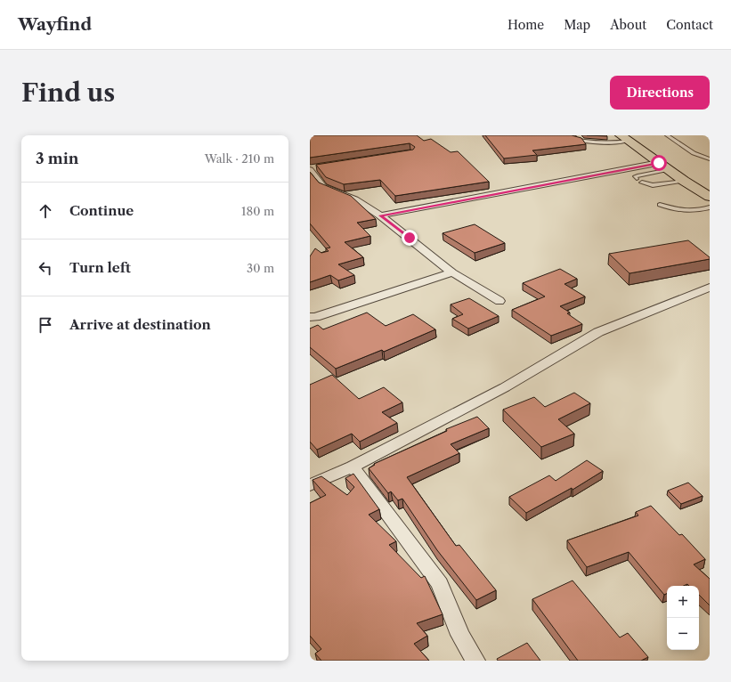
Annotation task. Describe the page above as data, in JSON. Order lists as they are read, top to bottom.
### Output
{
  "page": {
    "header": "Wayfind",
    "nav": [
      "Home",
      "Map",
      "About",
      "Contact"
    ],
    "buttons": "Directions",
    "title": "Find us",
    "heading": ["3 min", "Walk · 210 m"],
    "list": [
      ["Continue", "180 m"],
      ["Turn left", "30 m"],
      "Arrive at destination"
    ],
    "map_buttons": ["+", "−"]
  }
}
